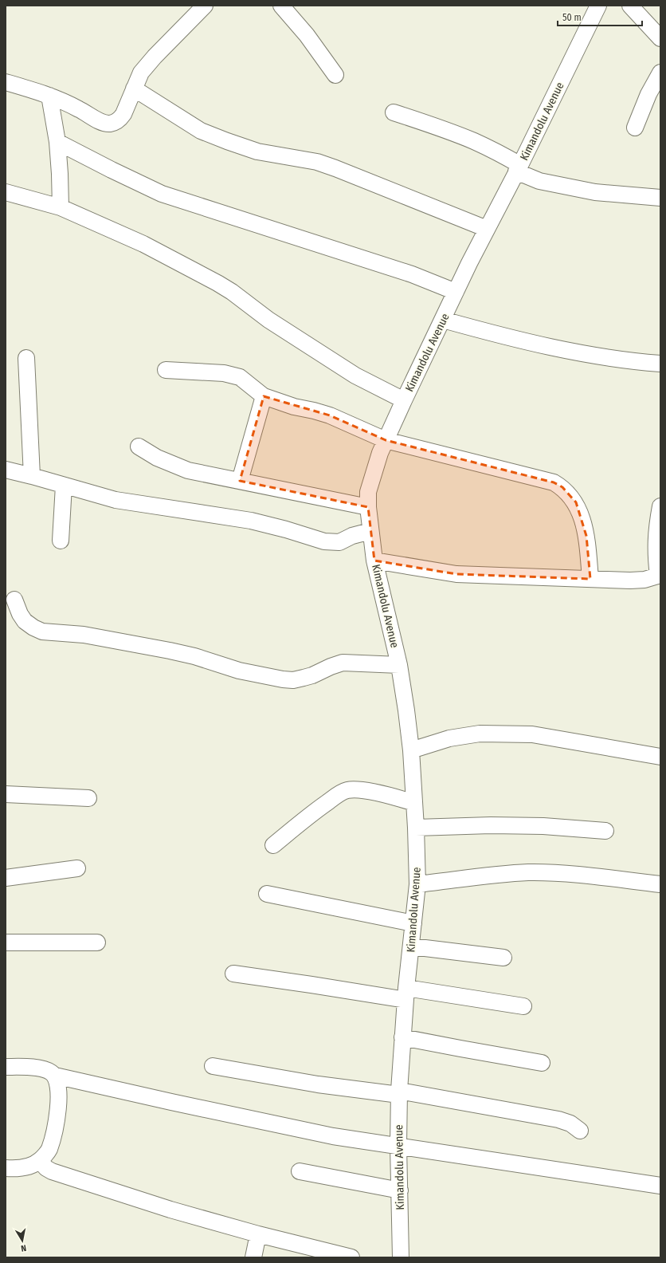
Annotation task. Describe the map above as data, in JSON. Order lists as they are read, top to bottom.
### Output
{
  "streets": {
    "street": ["Kimandolu Avenue"]
  },
  "scale_bar": "50 m",
  "north": "bottom"
}
